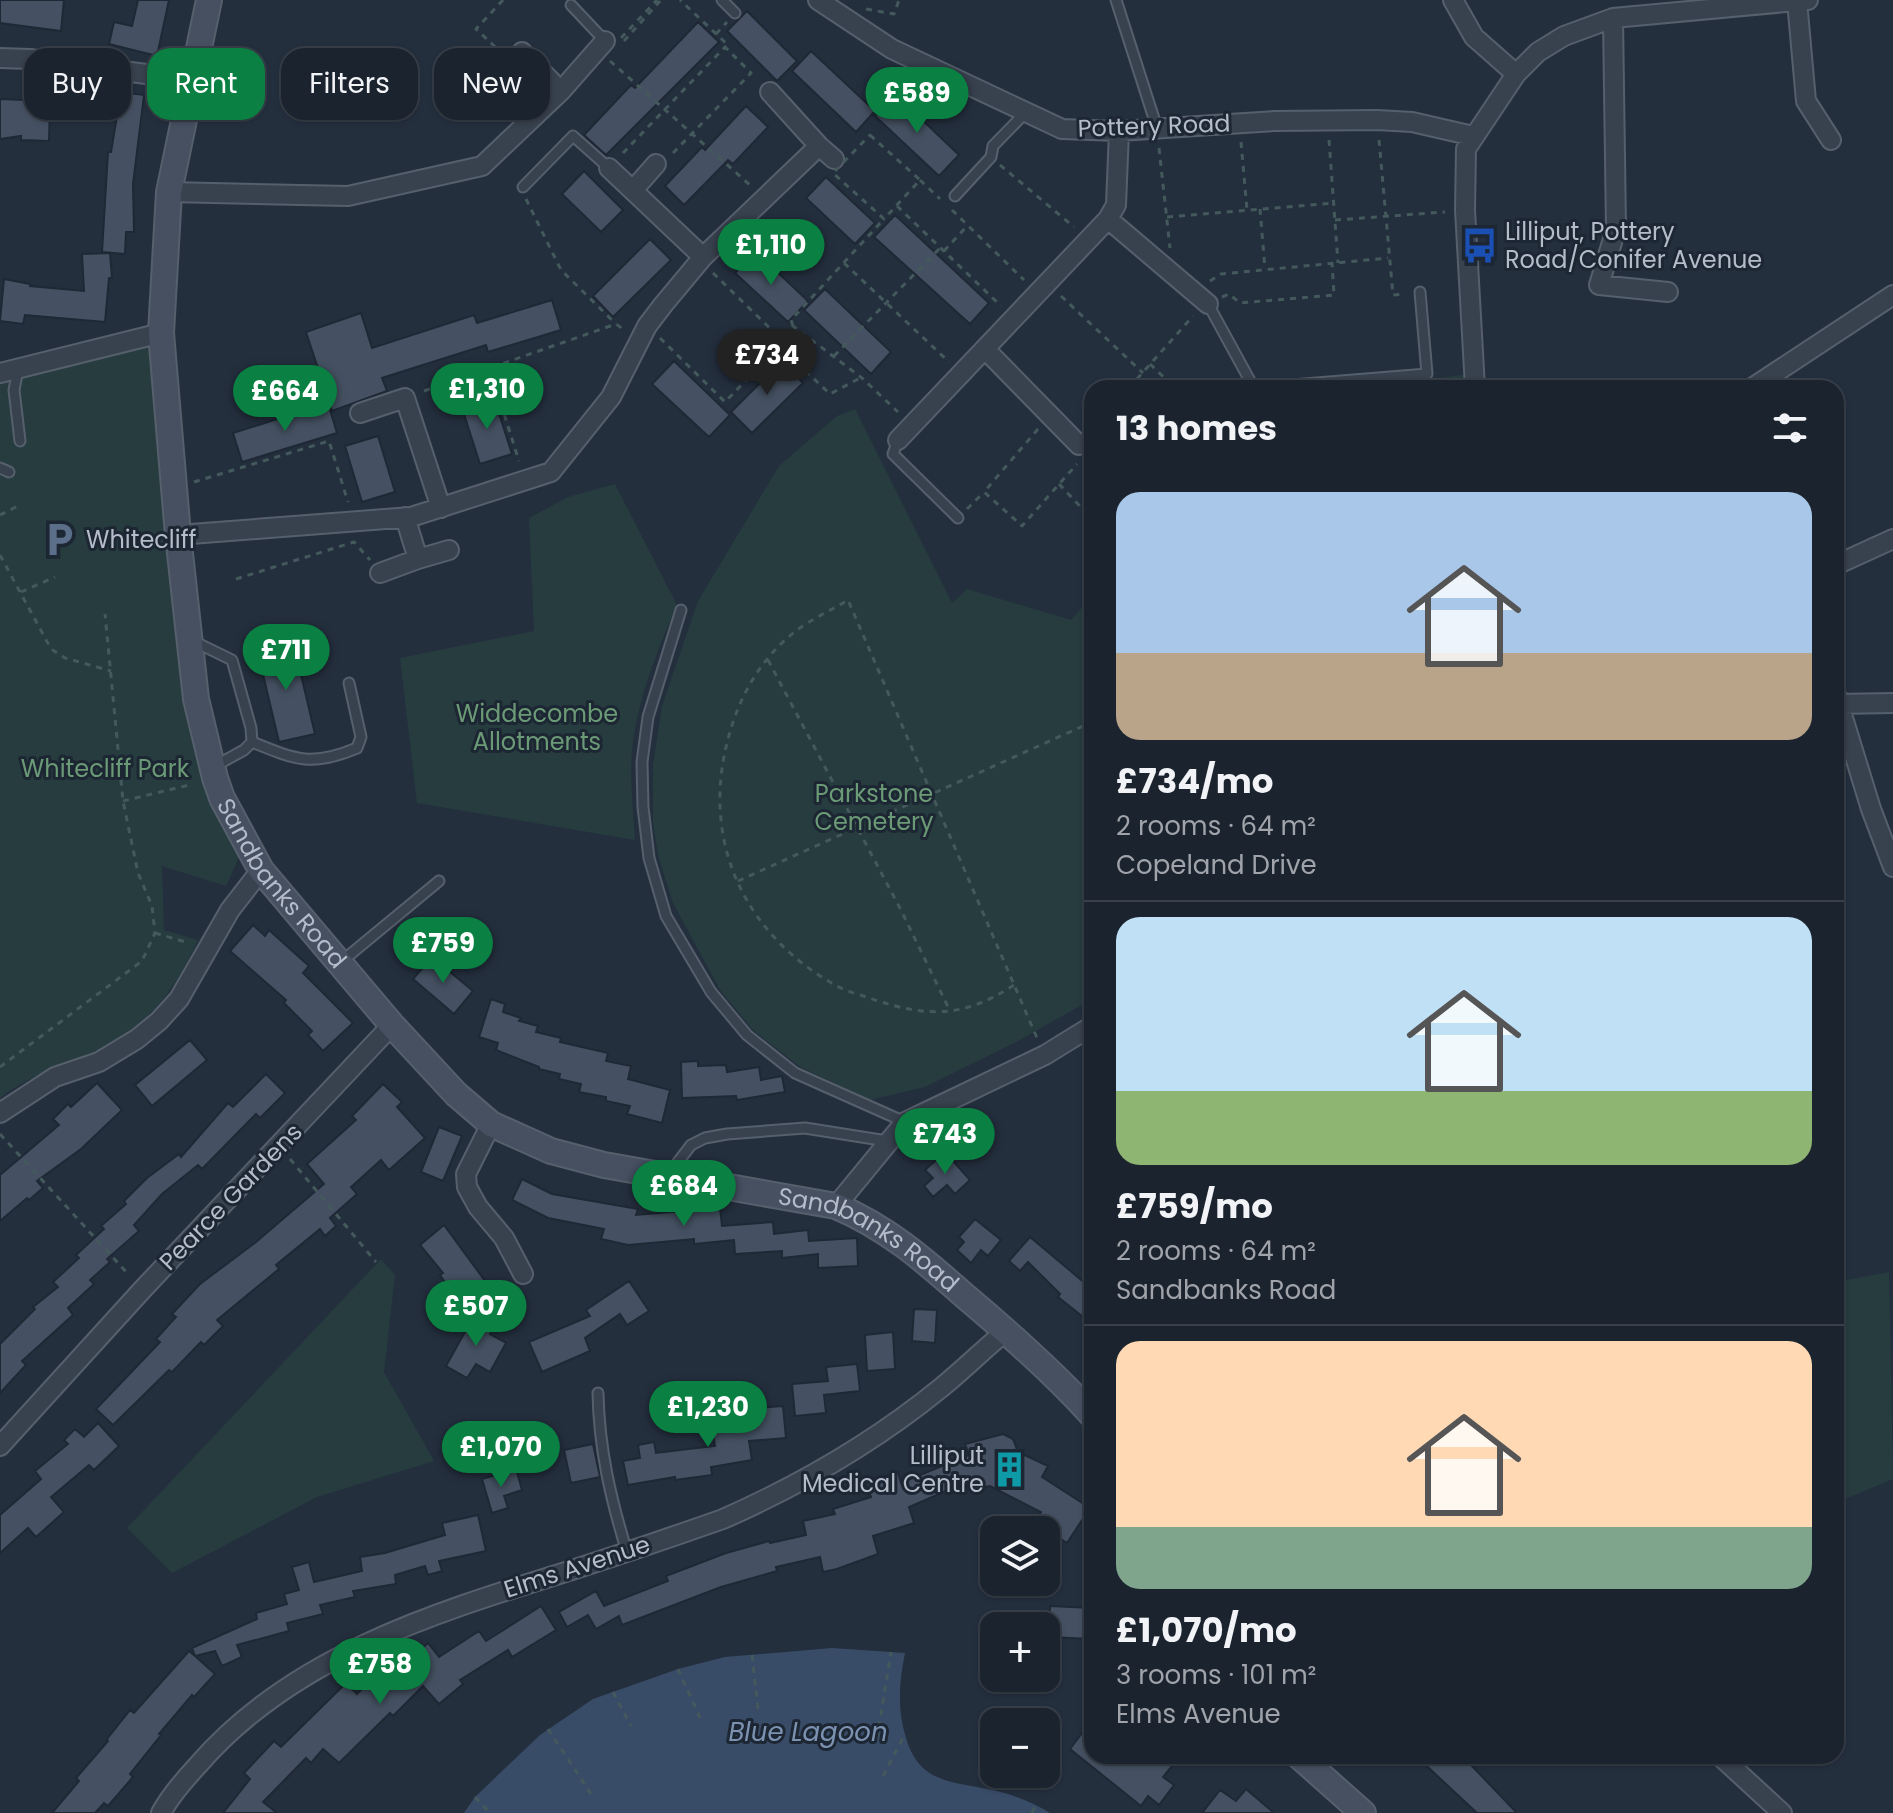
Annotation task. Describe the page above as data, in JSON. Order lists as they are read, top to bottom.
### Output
{
  "streets": {
    "main road": ["Sandbanks Road"],
    "street": ["Pottery Road", "Pearce Gardens", "Elms Avenue"]
  },
  "crossings": [
    ["Sandbanks Road", "Pearce Gardens"],
    ["Sandbanks Road", "Elms Avenue"]
  ],
  "water": ["Blue Lagoon"],
  "parks": ["Widdecombe Allotments", "Whitecliff Park", "Parkstone Cemetery"],
  "places": {
    "bus stop": ["Lilliput, Pottery Road/Conifer Avenue"],
    "parking": ["Whitecliff"],
    "building": ["Lilliput Medical Centre"]
  },
  "page": {
    "chip": [
      "Buy",
      "Rent",
      "Filters",
      "New"
    ],
    "price": [
      "£589",
      "£1,110",
      "£734",
      "£1,310",
      "£664",
      "£711",
      "£759",
      "£743",
      "£684",
      "£507",
      "£1,230",
      "£1,070",
      "£758"
    ],
    "heading": "13 homes",
    "list": [
      {
        "name": "£734/mo",
        "note": "2 rooms · 64 m² · Copeland Drive"
      },
      {
        "name": "£759/mo",
        "note": "2 rooms · 64 m² · Sandbanks Road"
      },
      {
        "name": "£1,070/mo",
        "note": "3 rooms · 101 m² · Elms Avenue"
      }
    ],
    "map_buttons": ["+", "−"]
  }
}
